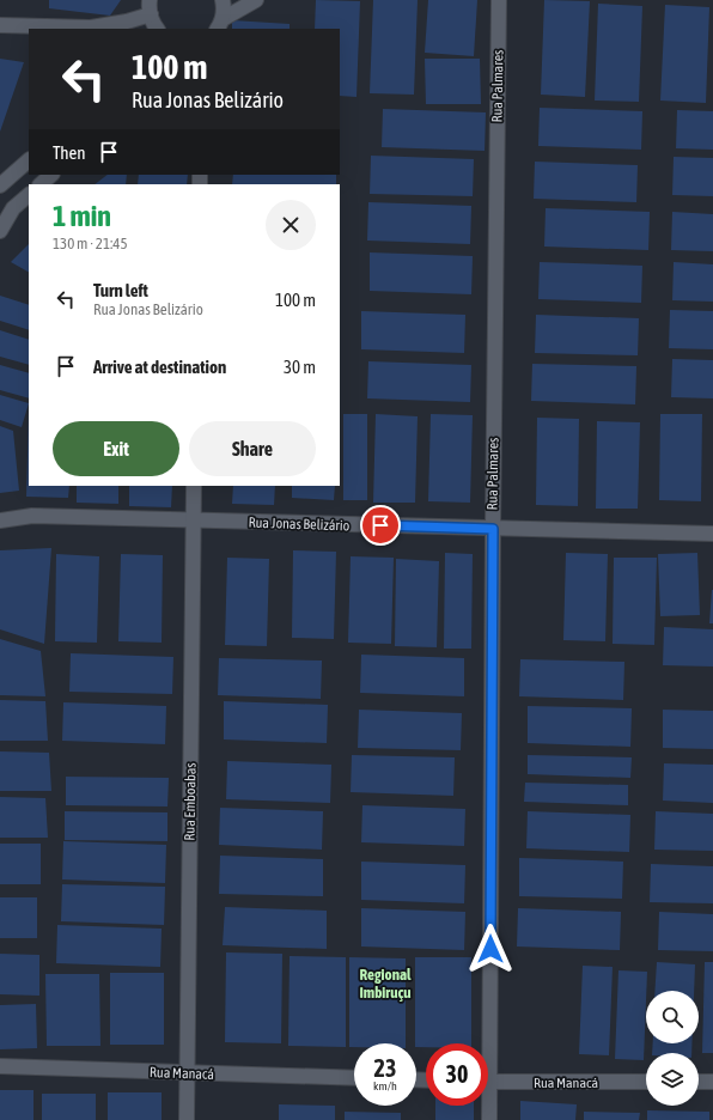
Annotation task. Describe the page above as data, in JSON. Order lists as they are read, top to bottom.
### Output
{
  "streets": {
    "street": [
      "Rua Palmares",
      "Rua Jonas Belizário",
      "Rua Emboabas",
      "Rua Manacá"
    ]
  },
  "crossings": [
    ["Rua Palmares", "Rua Jonas Belizário"],
    ["Rua Jonas Belizário", "Rua Emboabas"],
    ["Rua Emboabas", "Rua Manacá"]
  ],
  "districts": ["Regional Imbiruçu"],
  "page": {
    "turn": ["100 m", "Rua Jonas Belizário"],
    "then": "Then",
    "heading": ["1 min", "130 m · 21:45"],
    "list": [
      {
        "name": "Turn left",
        "note": "Rua Jonas Belizário",
        "value": "100 m"
      },
      {
        "name": "Arrive at destination",
        "value": "30 m"
      }
    ],
    "buttons": ["Exit", "Share"],
    "speed": "23 km/h",
    "limit": "30"
  }
}
